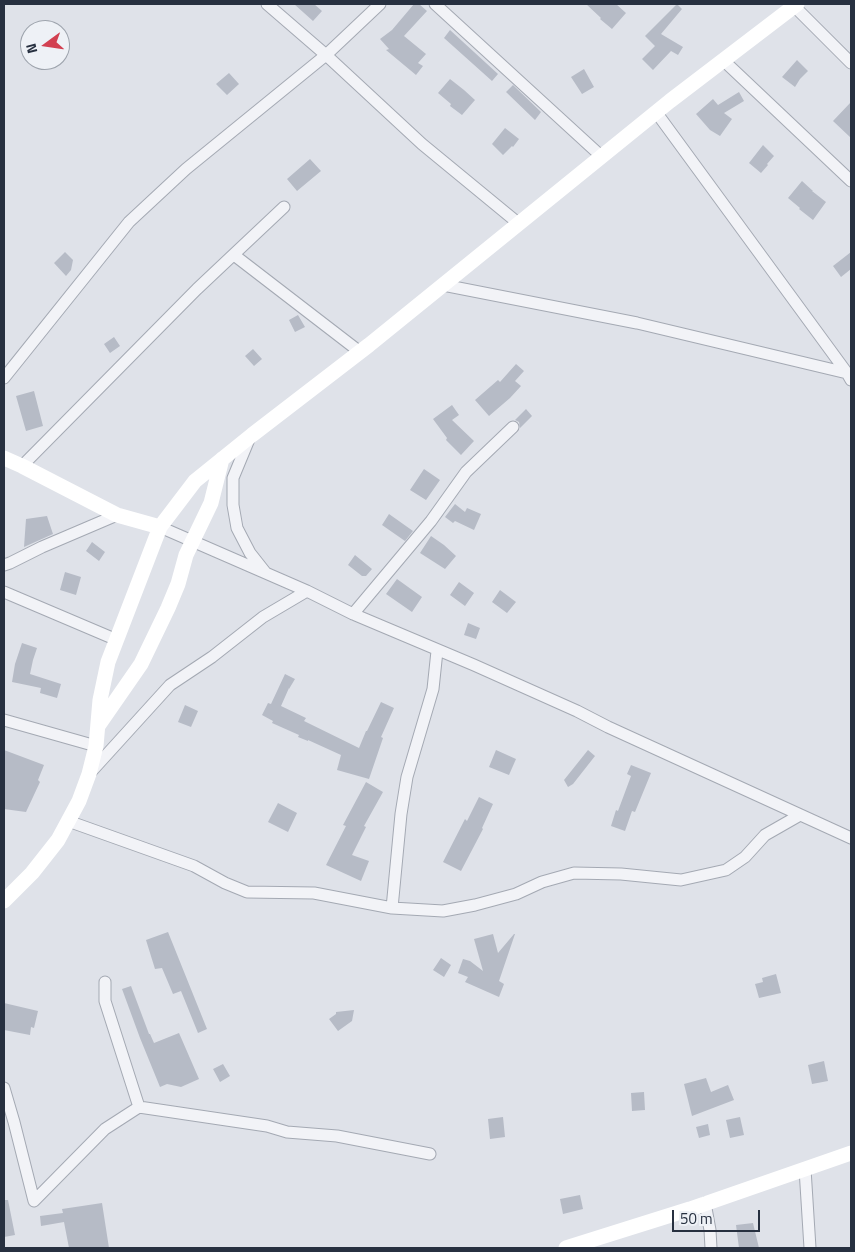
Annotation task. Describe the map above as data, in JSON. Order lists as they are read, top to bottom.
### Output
{
  "scale_bar": "50 m",
  "north": "left"
}
